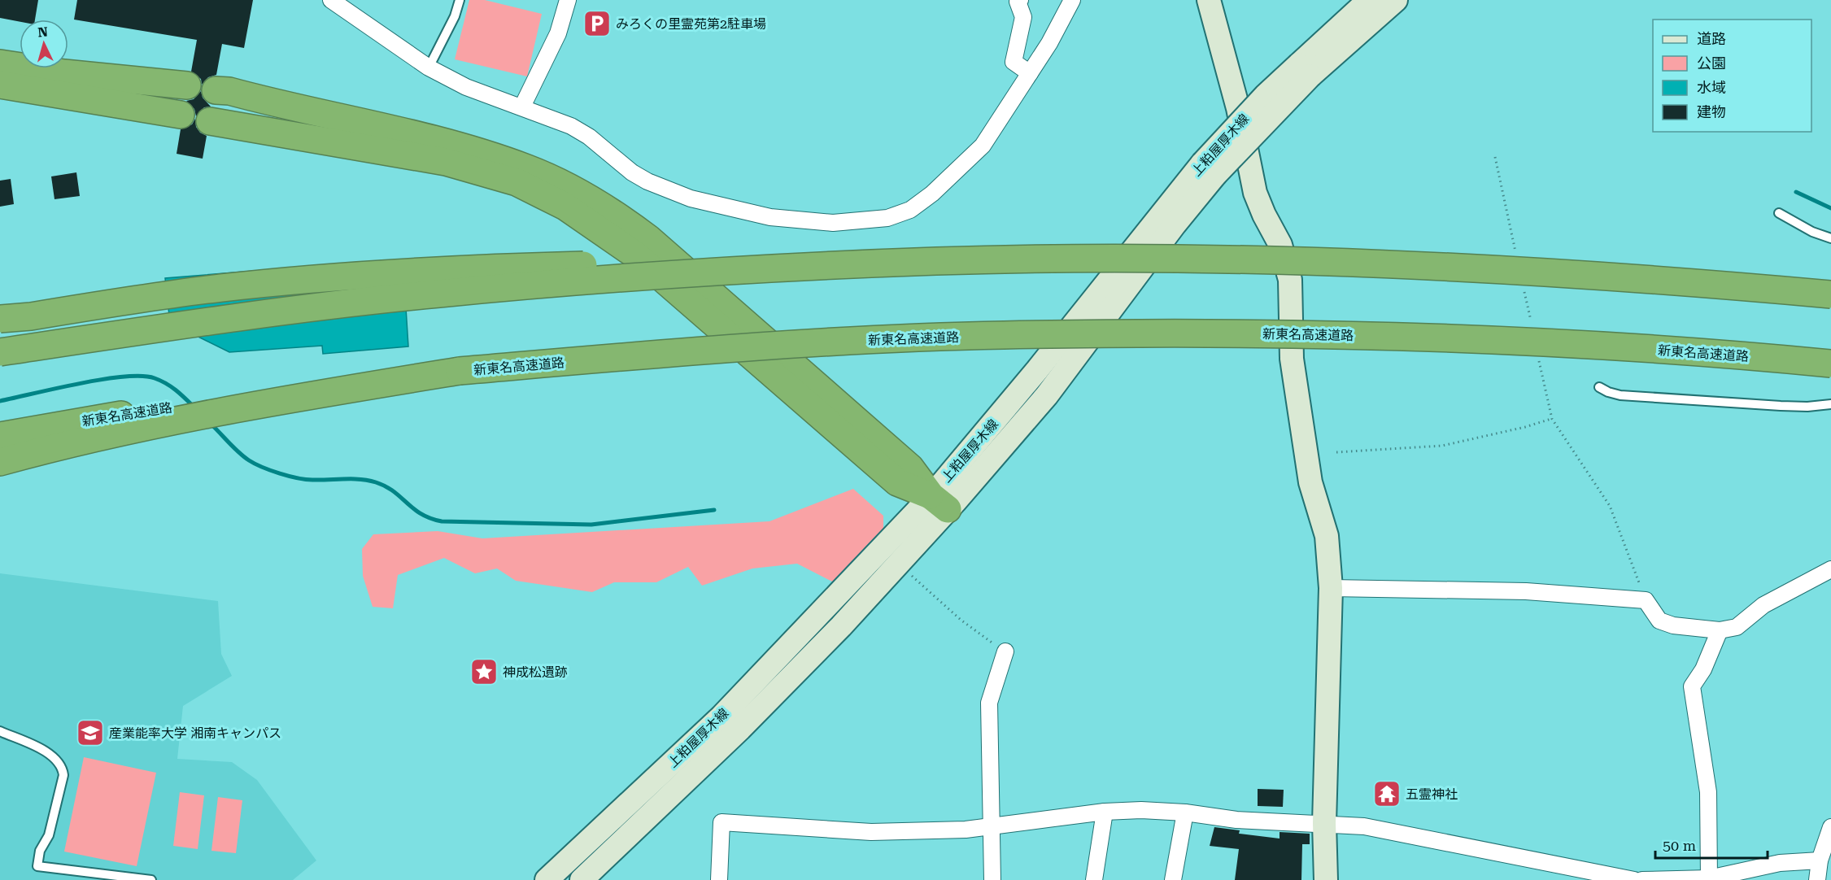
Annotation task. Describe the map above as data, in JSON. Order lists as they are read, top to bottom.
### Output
{
  "streets": {
    "highway": ["新東名高速道路"],
    "main road": ["上粕屋厚木線"]
  },
  "places": {
    "parking": ["みろくの里霊苑第2駐車場"],
    "place": ["神成松遺跡"],
    "school or university": ["産業能率大学 湘南キャンパス"],
    "temple": ["五霊神社"]
  },
  "legend": [
    "道路",
    "公園",
    "水域",
    "建物"
  ],
  "scale_bar": "50 m",
  "north": "top"
}
